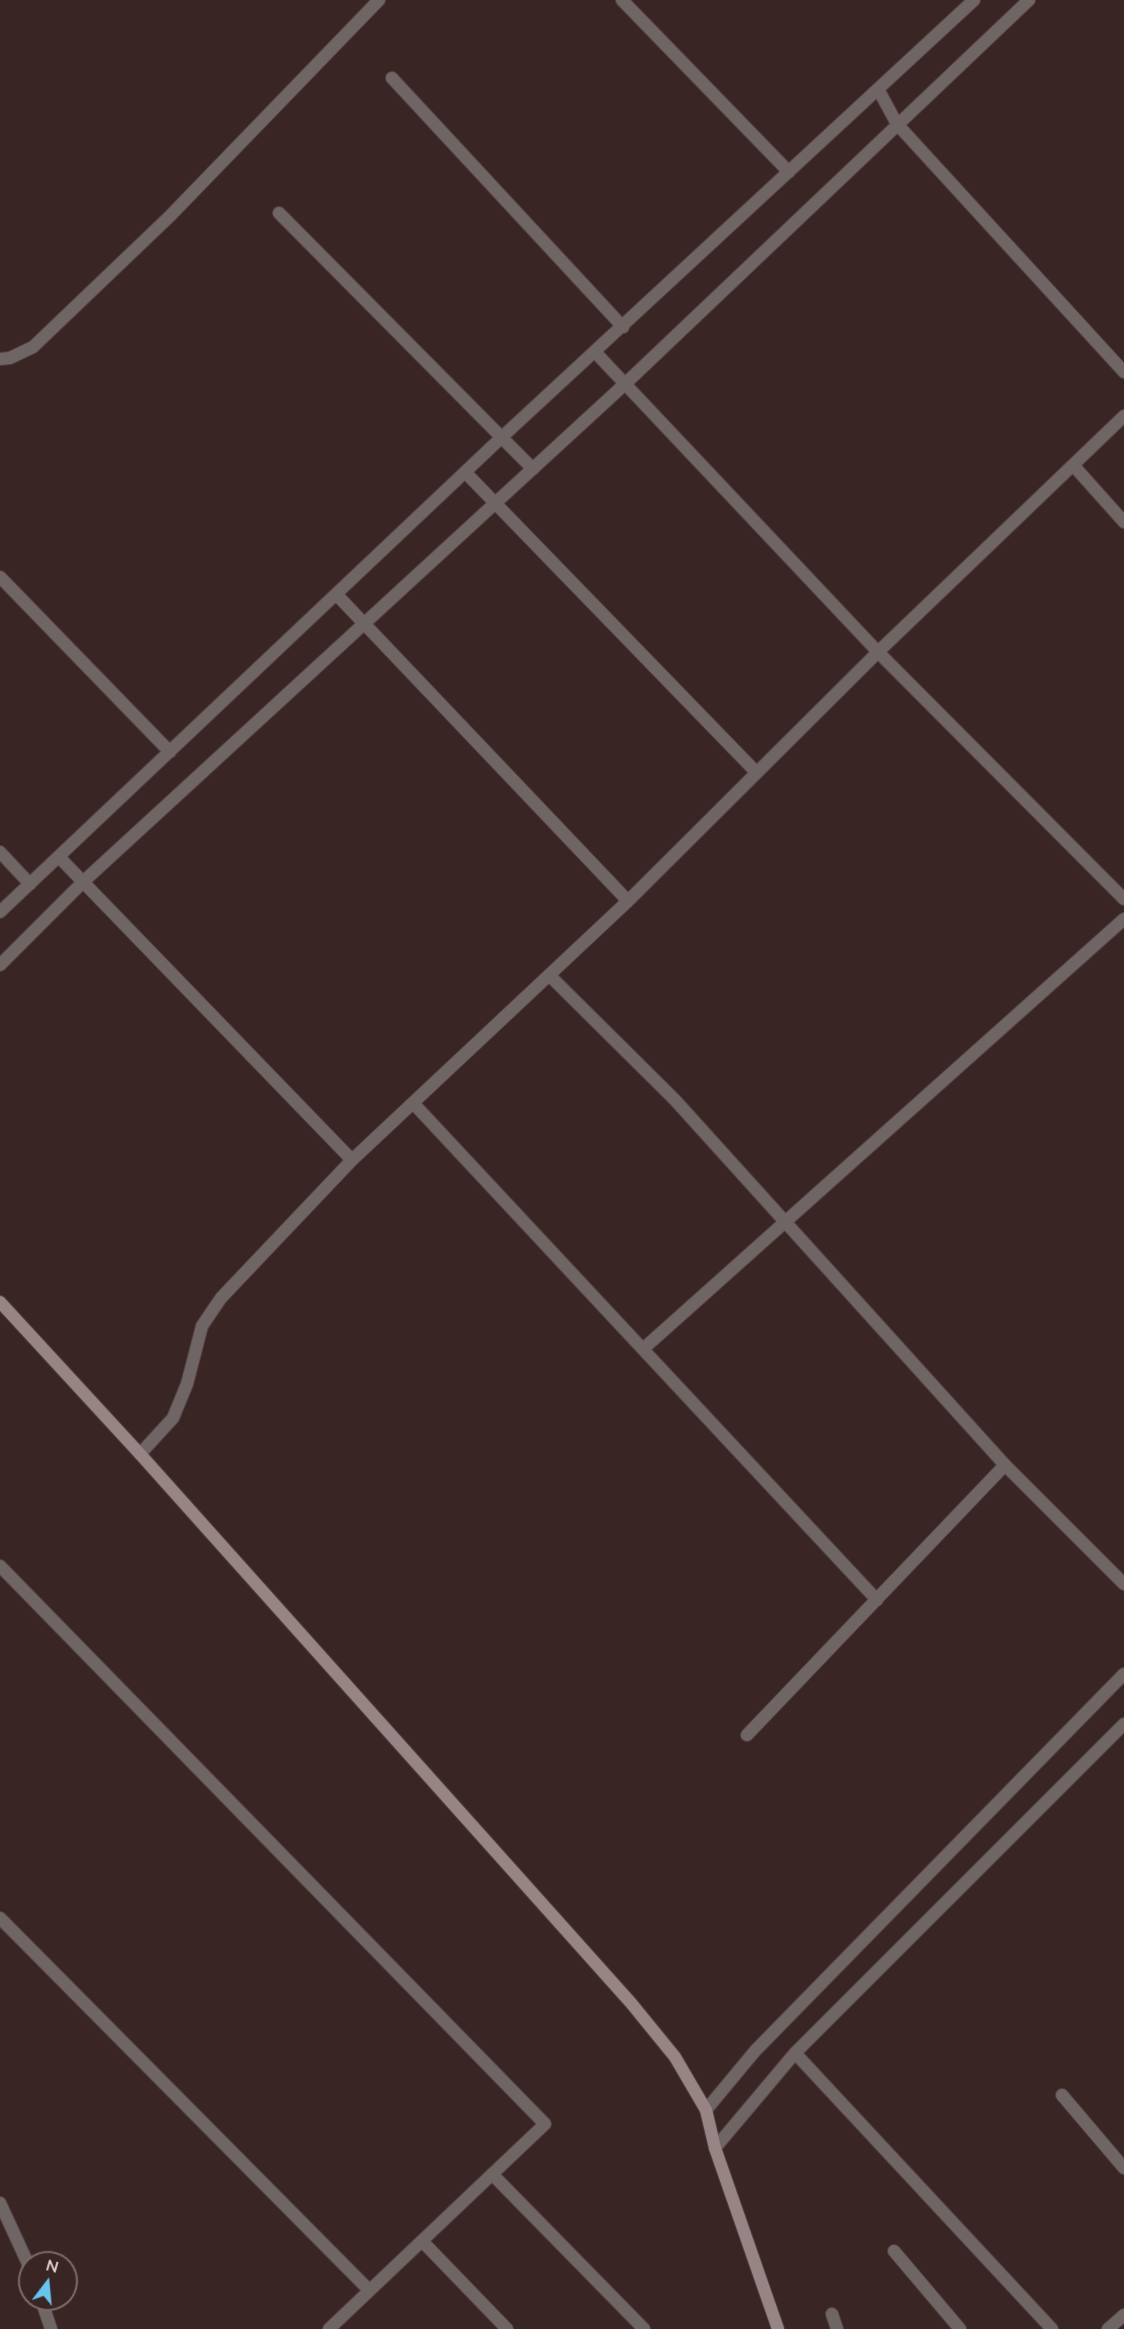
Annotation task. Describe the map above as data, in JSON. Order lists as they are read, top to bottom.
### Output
{
  "north": "top"
}
